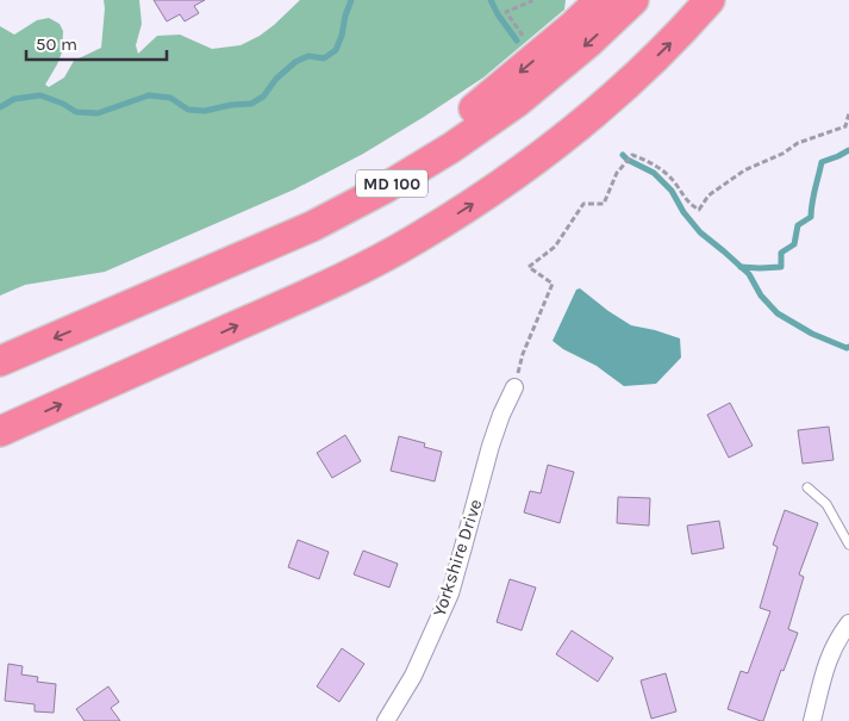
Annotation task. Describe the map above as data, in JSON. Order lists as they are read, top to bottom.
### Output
{
  "streets": {
    "highway": ["MD 100"],
    "street": ["Yorkshire Drive"]
  },
  "scale_bar": "50 m"
}
